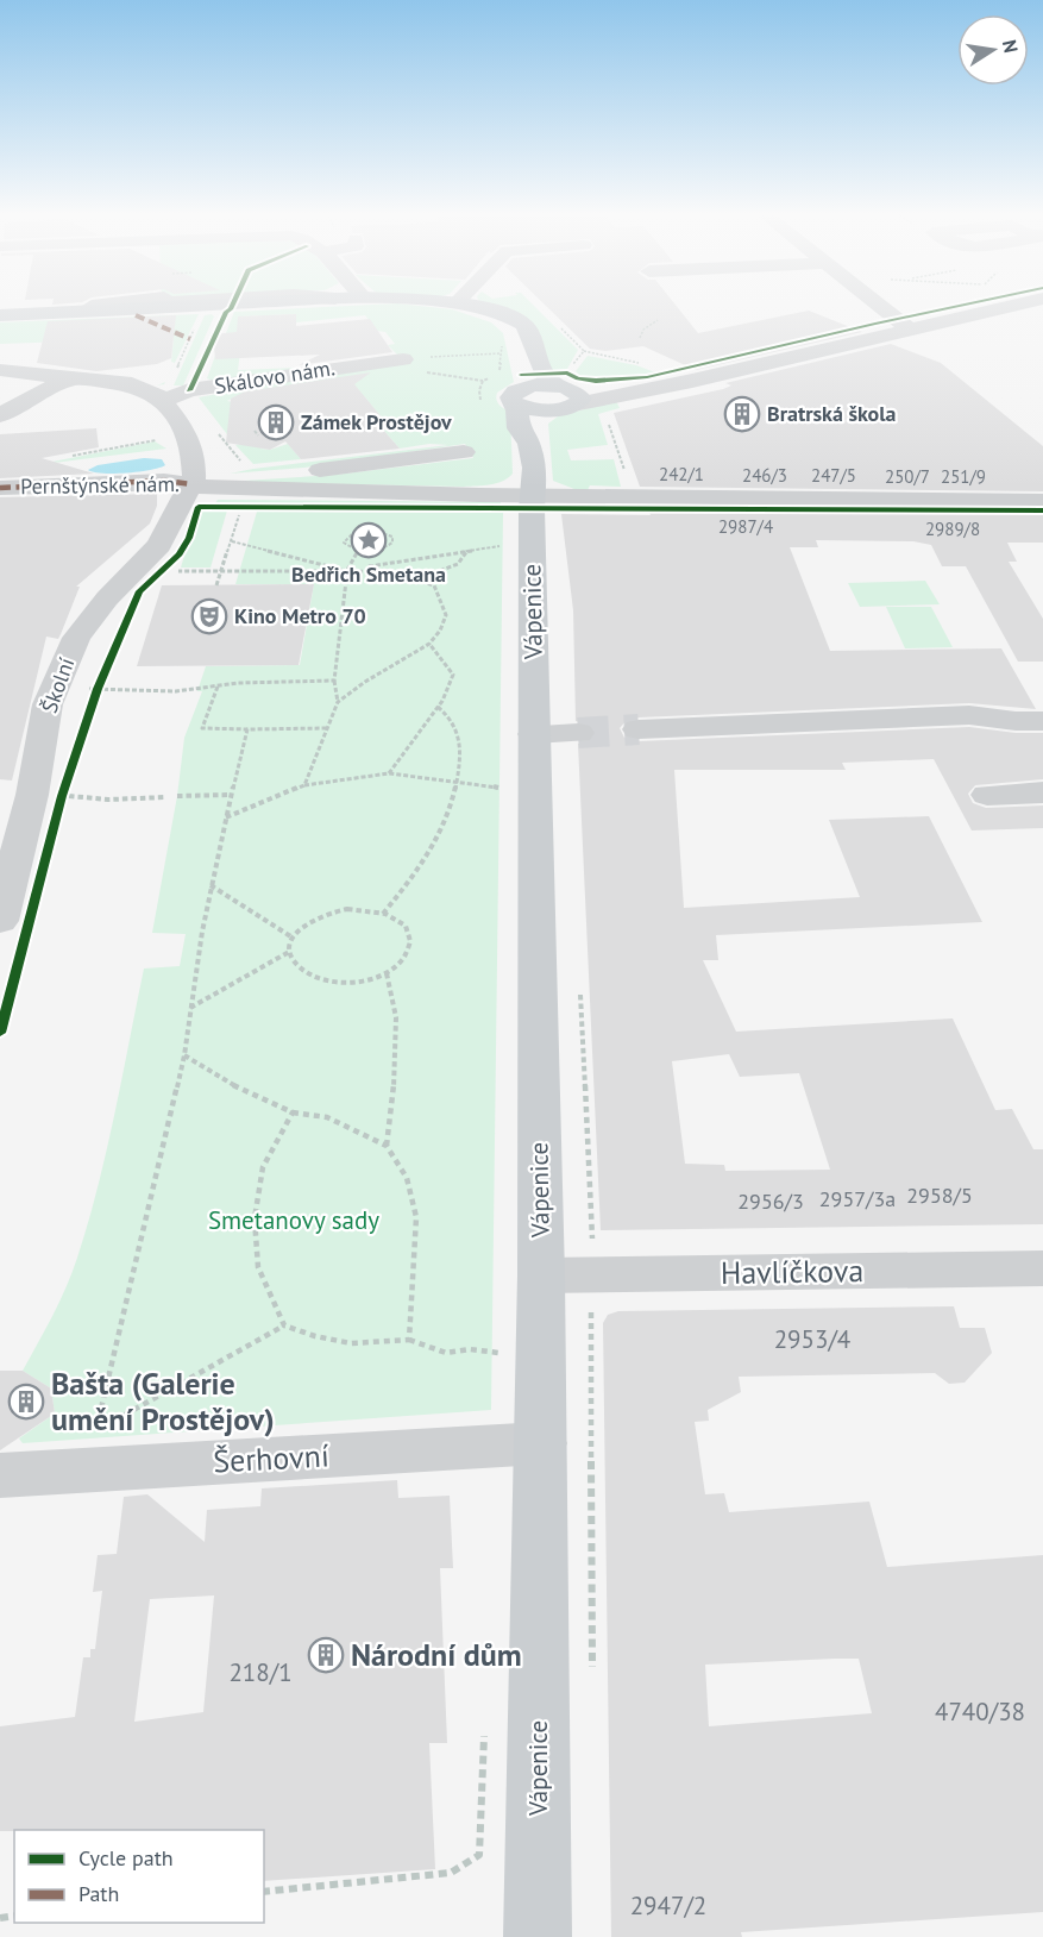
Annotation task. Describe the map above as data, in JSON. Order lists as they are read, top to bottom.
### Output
{
  "streets": {
    "main road": ["Vápenice"],
    "street": [
      "Skálovo nám.",
      "Pernštýnské nám.",
      "Školní",
      "Havlíčkova",
      "Šerhovní"
    ]
  },
  "crossings": [
    ["Skálovo nám.", "Pernštýnské nám."],
    ["Pernštýnské nám.", "Školní"],
    ["Vápenice", "Havlíčkova"],
    ["Vápenice", "Šerhovní"]
  ],
  "parks": ["Smetanovy sady"],
  "places": {
    "building": [
      "Bratrská škola",
      "Zámek Prostějov",
      "Bašta (Galerie umění Prostějov)",
      "Národní dům"
    ],
    "place": ["Bedřich Smetana"],
    "theatre": ["Kino Metro 70"]
  },
  "house_numbers": [
    "242/1",
    "246/3",
    "247/5",
    "250/7",
    "251/9",
    "2987/4",
    "2989/8",
    "2958/5",
    "2957/3a",
    "2956/3",
    "2953/4",
    "218/1",
    "4740/38",
    "2947/2"
  ],
  "legend": ["Cycle path", "Path"],
  "north": "right"
}
